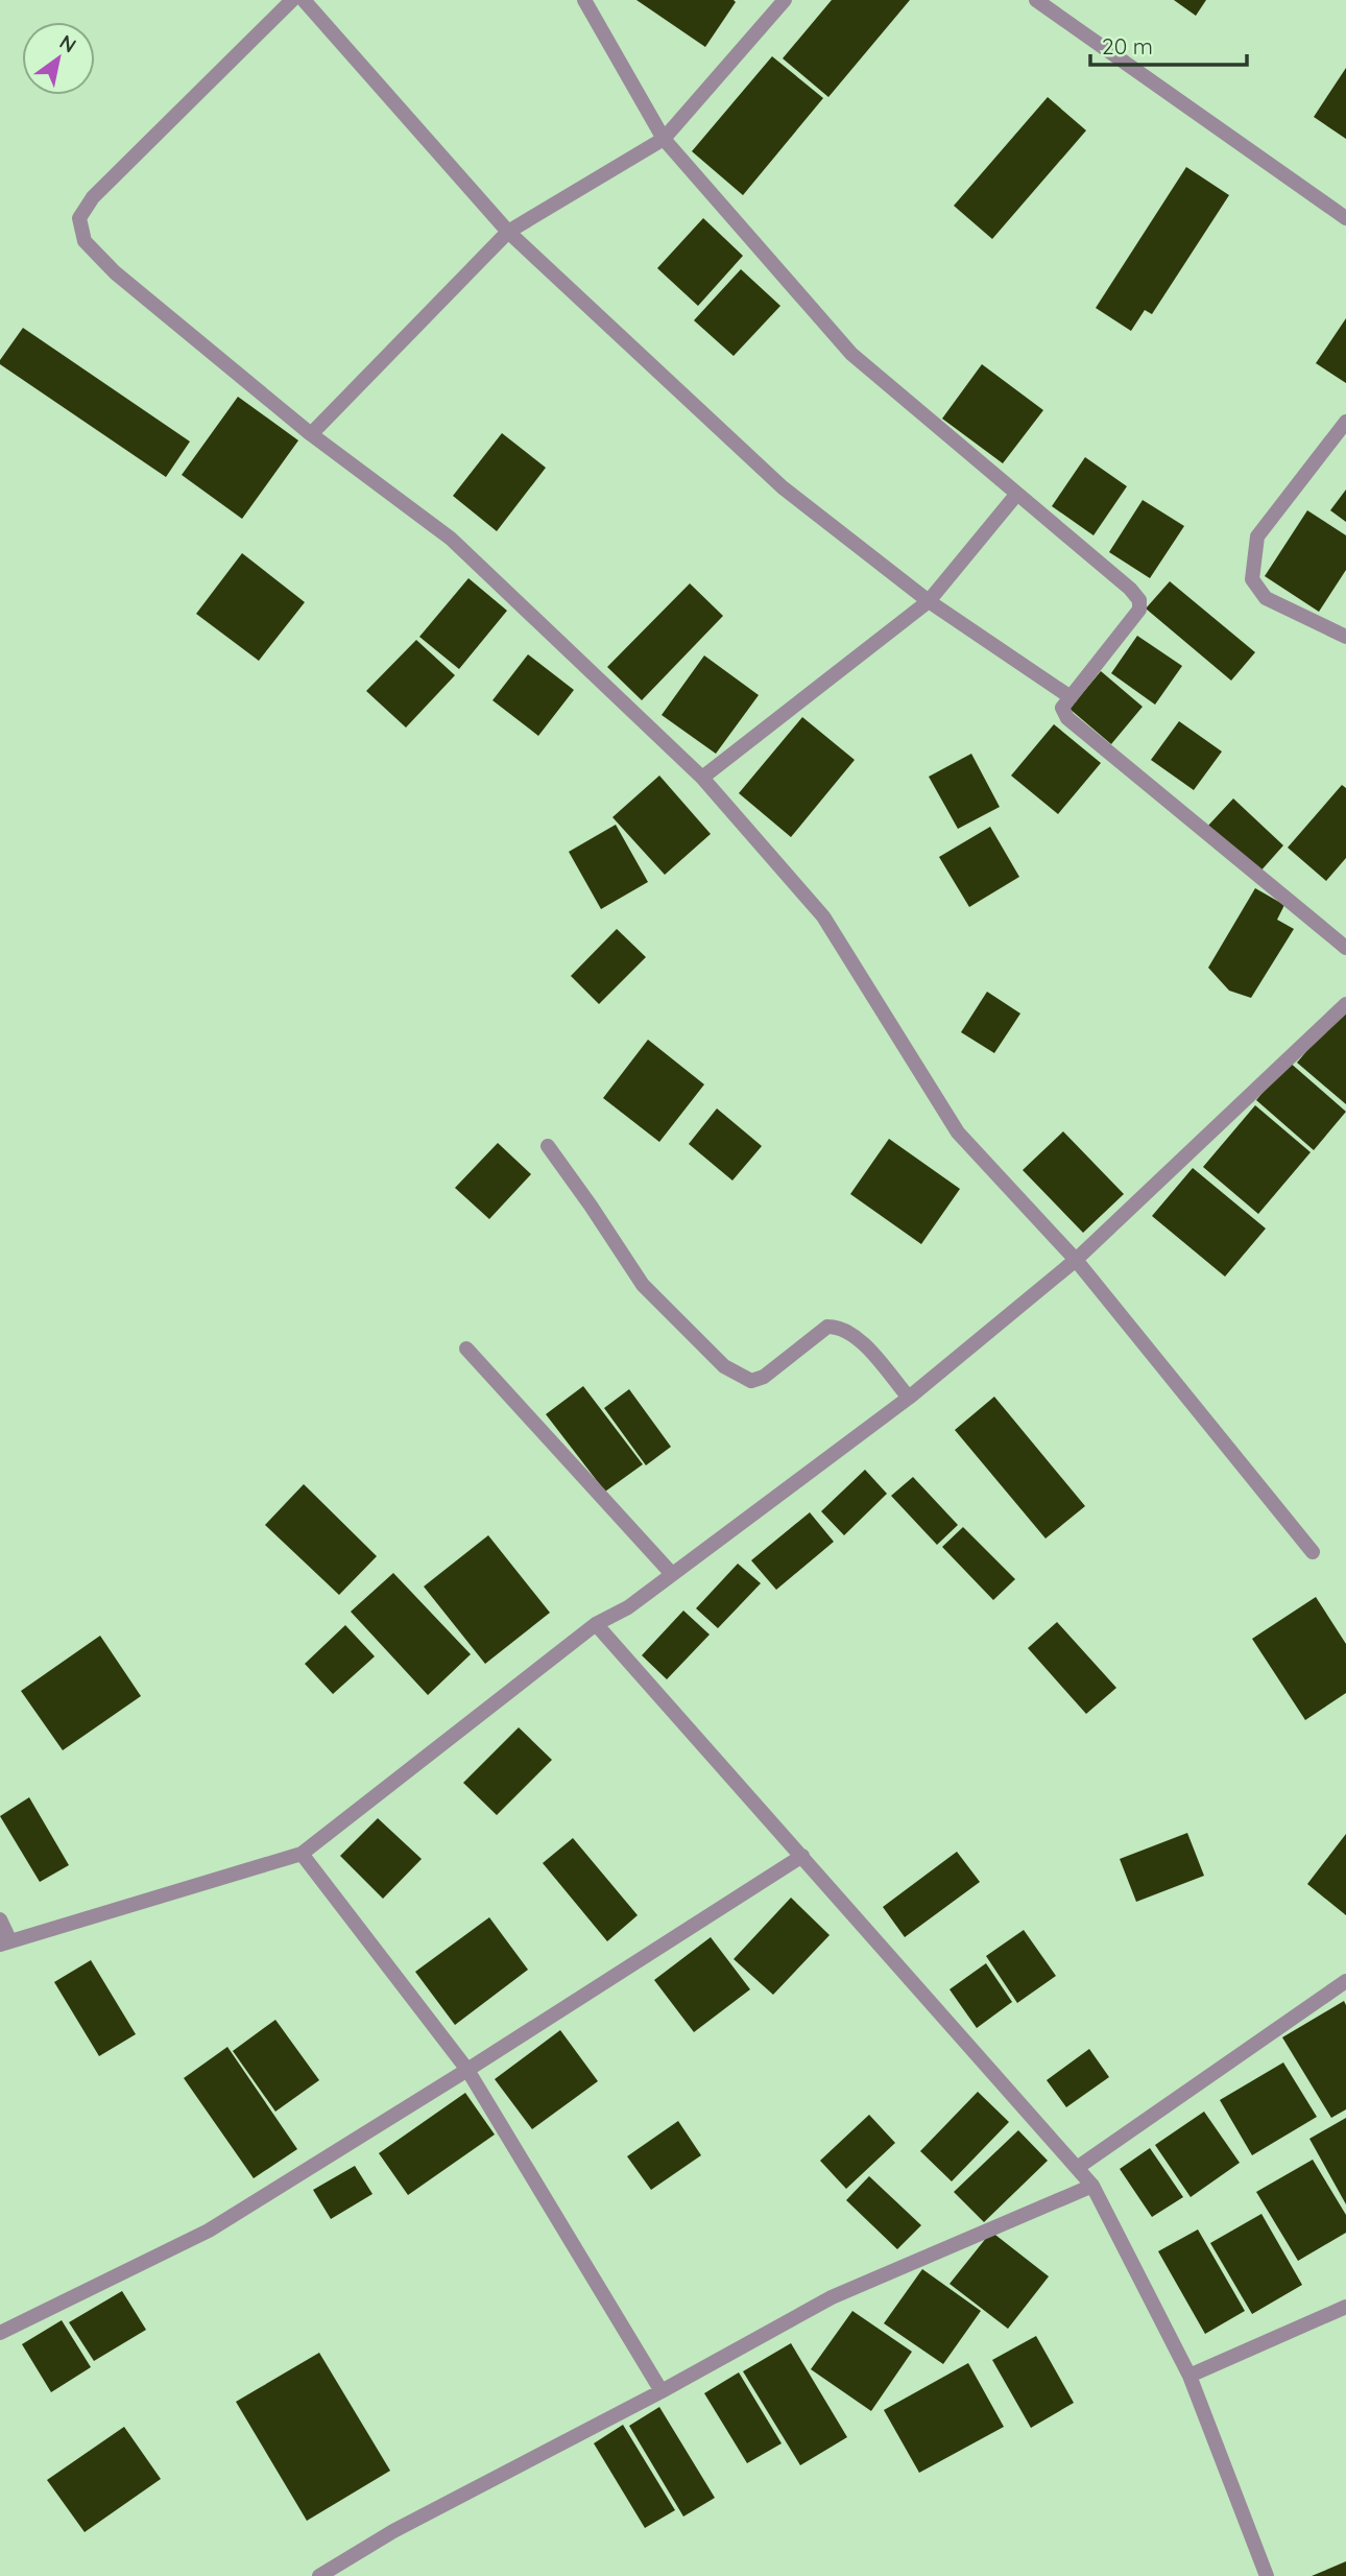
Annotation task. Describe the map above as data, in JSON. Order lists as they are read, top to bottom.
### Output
{
  "scale_bar": "20 m",
  "north": "top right"
}
